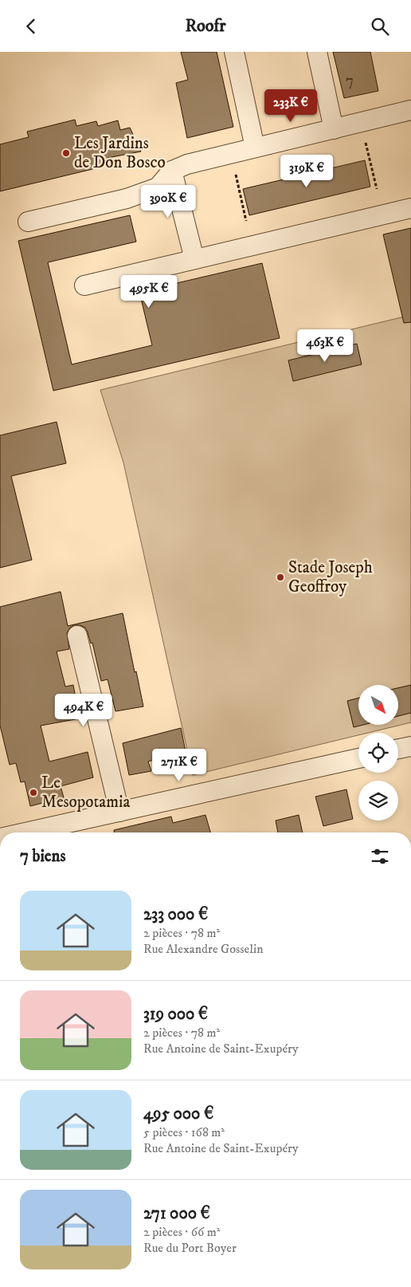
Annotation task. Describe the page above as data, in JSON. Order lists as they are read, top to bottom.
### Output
{
  "places": ["Les Jardins de Don Bosco", "Stade Joseph Geoffroy", "Le Mesopotamia"],
  "house_numbers": ["7"],
  "north": "bottom right",
  "page": {
    "header": "Roofr",
    "price": [
      "233K €",
      "319K €",
      "390K €",
      "495K €",
      "463K €",
      "494K €",
      "271K €"
    ],
    "heading": "7 biens",
    "list": [
      {
        "name": "233 000 €",
        "note": "2 pièces · 78 m² · Rue Alexandre Gosselin"
      },
      {
        "name": "319 000 €",
        "note": "2 pièces · 78 m² · Rue Antoine de Saint-Exupéry"
      },
      {
        "name": "495 000 €",
        "note": "5 pièces · 168 m² · Rue Antoine de Saint-Exupéry"
      },
      {
        "name": "271 000 €",
        "note": "2 pièces · 66 m² · Rue du Port Boyer"
      }
    ]
  }
}
